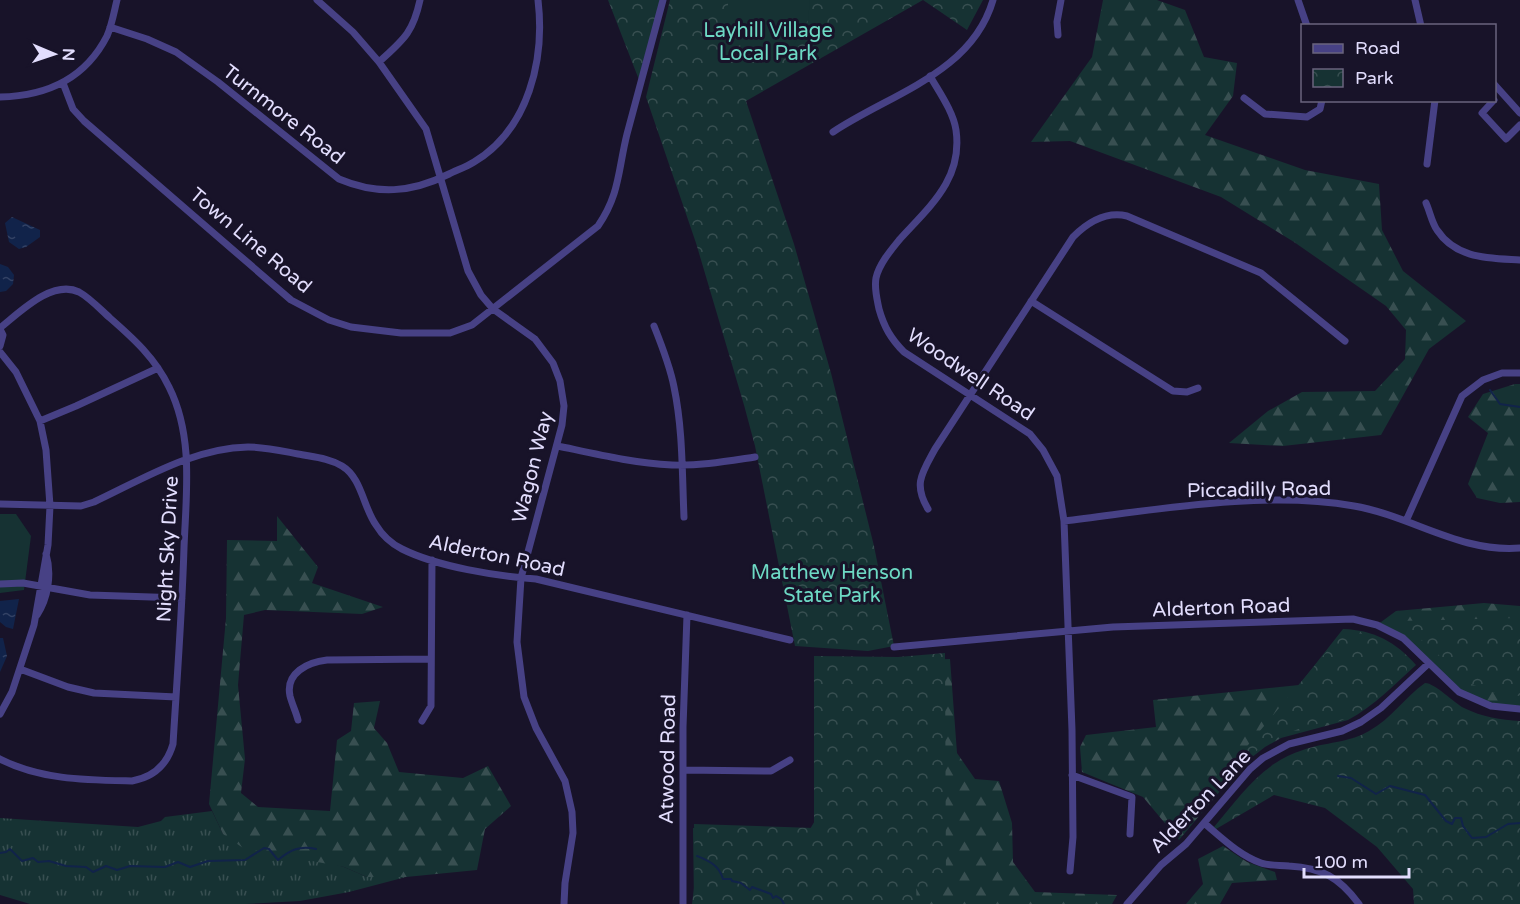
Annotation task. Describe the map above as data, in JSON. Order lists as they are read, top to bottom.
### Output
{
  "streets": {
    "street": [
      "Turnmore Road",
      "Town Line Road",
      "Woodwell Road",
      "Wagon Way",
      "Piccadilly Road",
      "Night Sky Drive",
      "Alderton Road",
      "Atwood Road",
      "Alderton Lane"
    ]
  },
  "crossings": [
    ["Turnmore Road", "Wagon Way"],
    ["Town Line Road", "Wagon Way"],
    ["Woodwell Road", "Piccadilly Road"],
    ["Woodwell Road", "Alderton Road"],
    ["Wagon Way", "Alderton Road"],
    ["Night Sky Drive", "Alderton Road"],
    ["Alderton Road", "Atwood Road"],
    ["Alderton Road", "Alderton Lane"]
  ],
  "parks": ["Layhill Village Local Park", "Matthew Henson State Park"],
  "legend": ["Road", "Park"],
  "scale_bar": "100 m",
  "north": "right"
}
